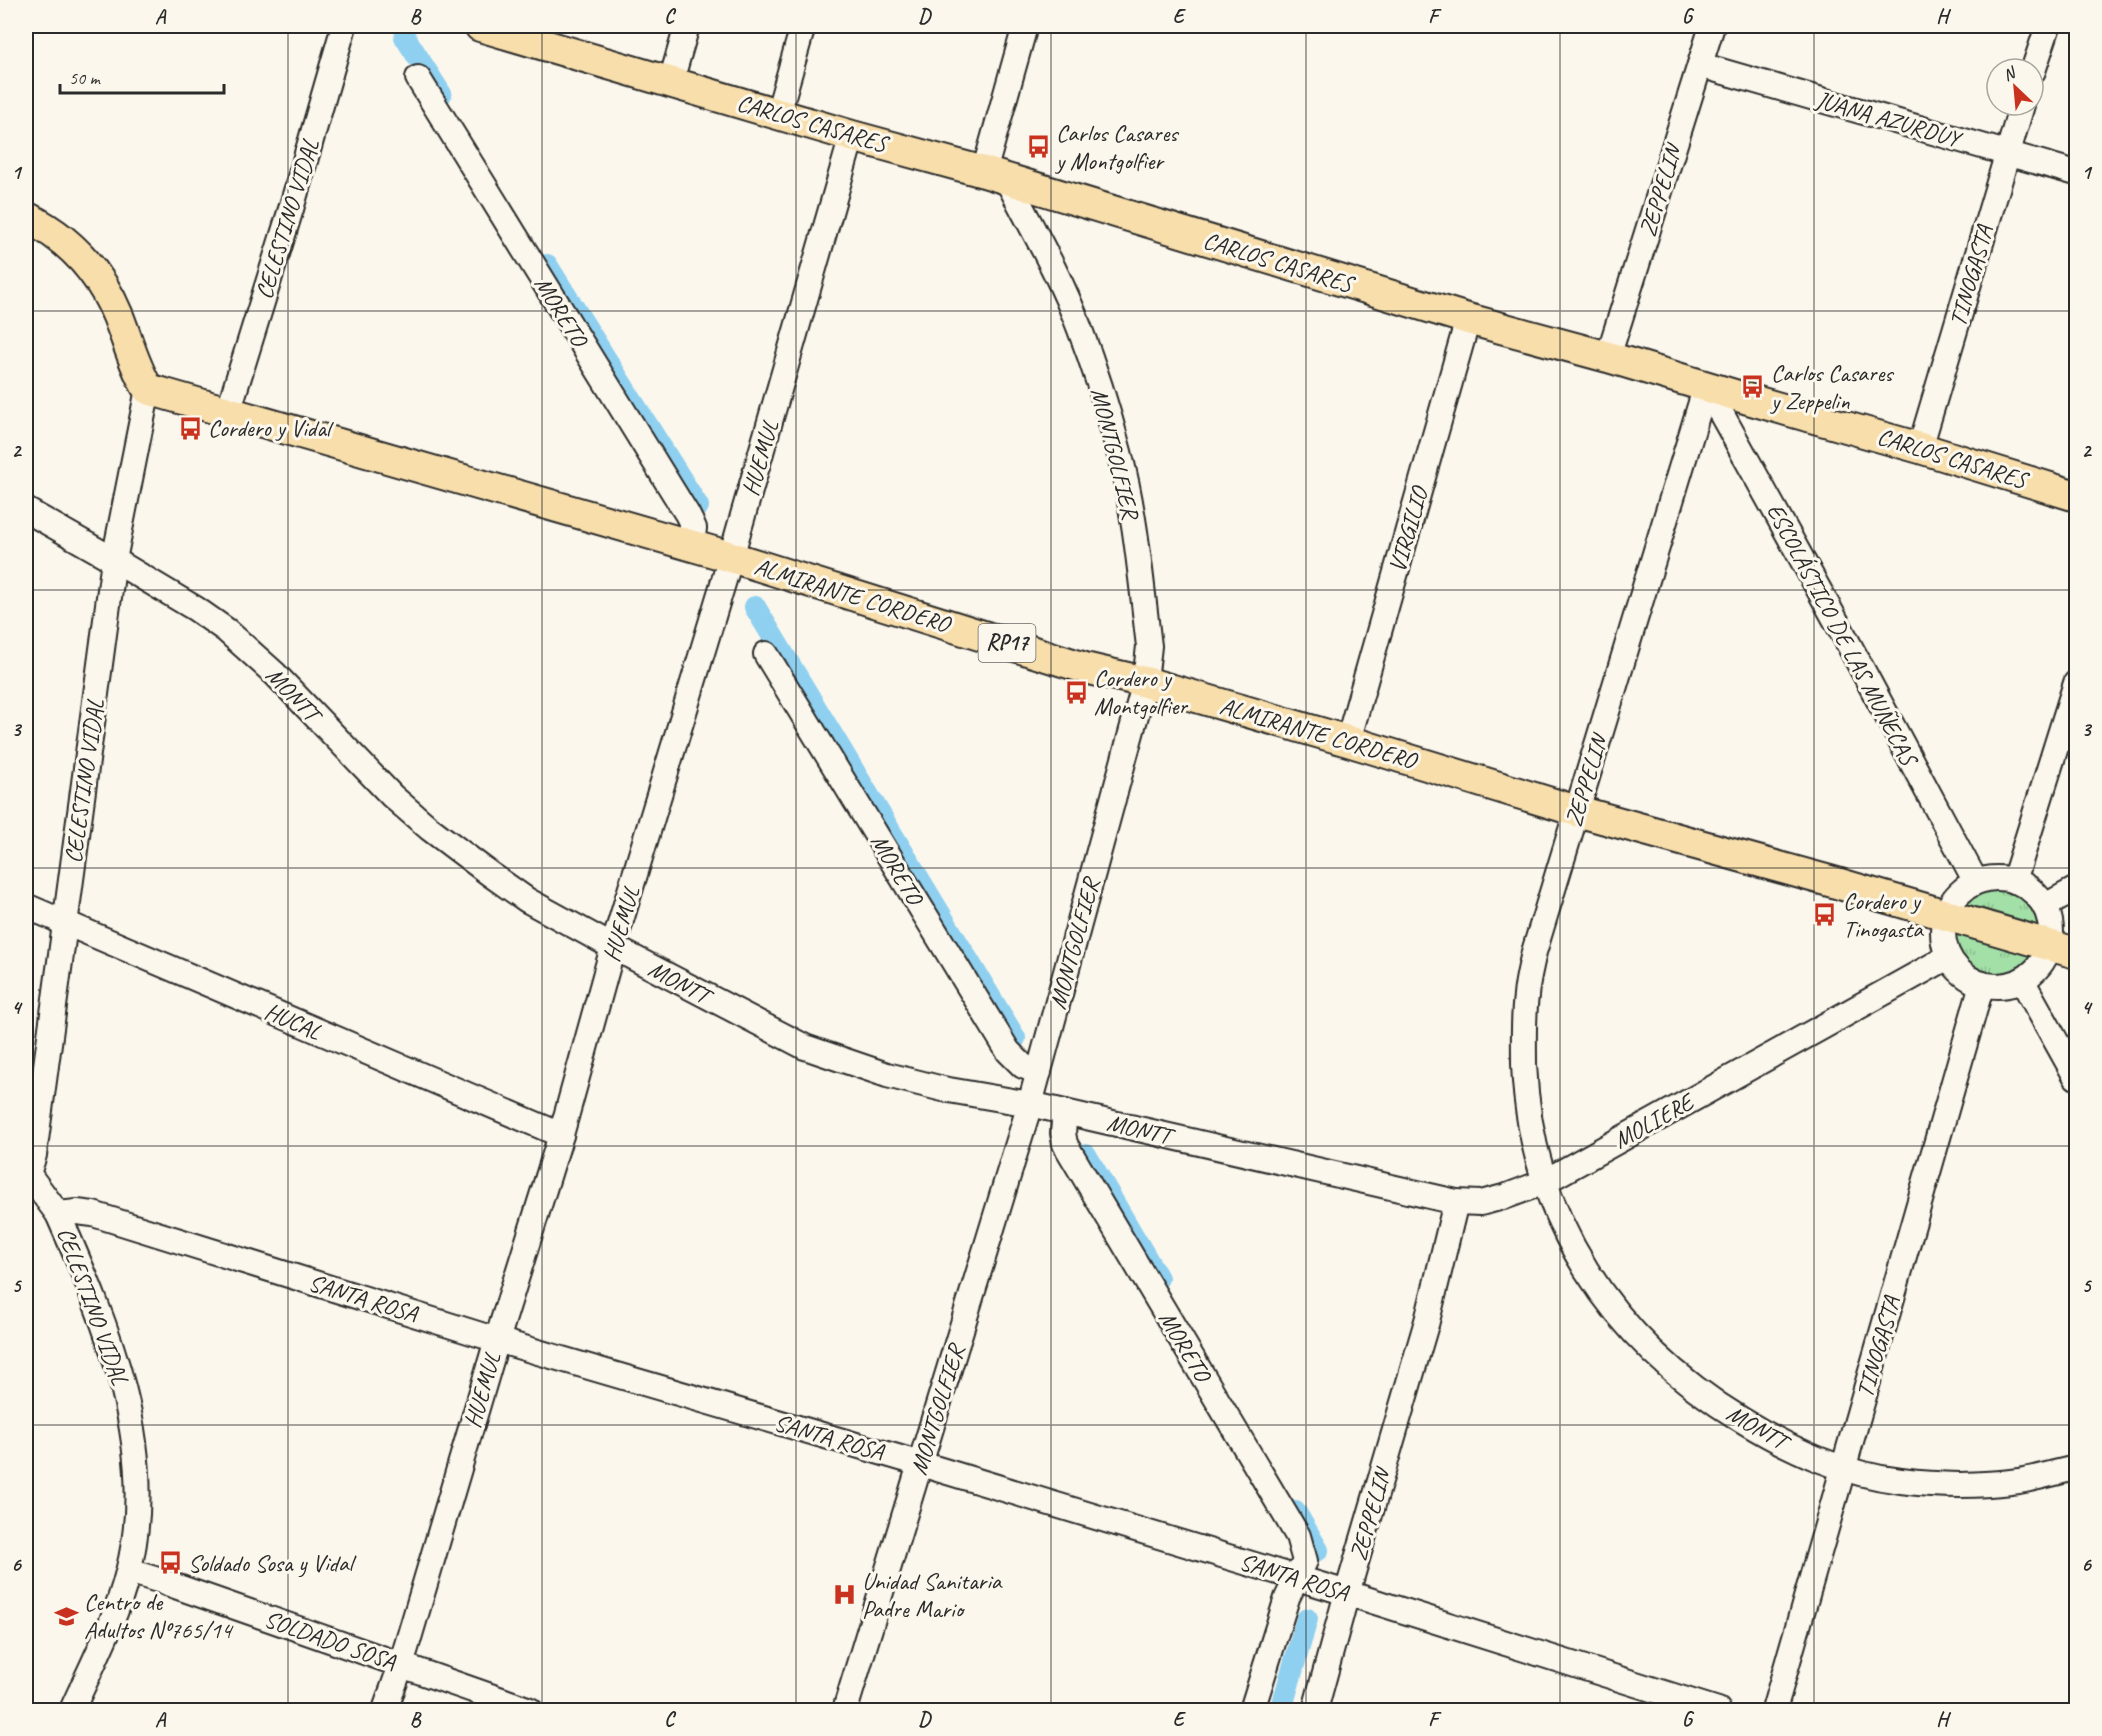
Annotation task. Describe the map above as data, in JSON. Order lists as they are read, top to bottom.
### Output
{
  "streets": {
    "main road": ["CARLOS CASARES", "ALMIRANTE CORDERO", "RP17"],
    "street": [
      "JUANA AZURDUY",
      "ZEPPELIN",
      "CELESTINO VIDAL",
      "TINOGASTA",
      "MORETO",
      "MONTGOLFIER",
      "HUEMUL",
      "VIRGILIO",
      "ESCOLÁSTICO DE LAS MUÑECAS",
      "MONTT",
      "HUCAL",
      "MOLIERE",
      "SANTA ROSA",
      "SOLDADO SOSA"
    ]
  },
  "crossings": [
    ["JUANA AZURDUY", "ZEPPELIN"],
    ["JUANA AZURDUY", "TINOGASTA"],
    ["CARLOS CASARES", "ZEPPELIN"],
    ["CARLOS CASARES", "TINOGASTA"],
    ["CARLOS CASARES", "MONTGOLFIER"],
    ["CARLOS CASARES", "HUEMUL"],
    ["CARLOS CASARES", "VIRGILIO"],
    ["CARLOS CASARES", "ESCOLÁSTICO DE LAS MUÑECAS"],
    ["ZEPPELIN", "ALMIRANTE CORDERO"],
    ["ZEPPELIN", "ESCOLÁSTICO DE LAS MUÑECAS"],
    ["ZEPPELIN", "MONTT"],
    ["ZEPPELIN", "MOLIERE"],
    ["ZEPPELIN", "SANTA ROSA"],
    ["CELESTINO VIDAL", "ALMIRANTE CORDERO"],
    ["CELESTINO VIDAL", "MONTT"],
    ["CELESTINO VIDAL", "HUCAL"],
    ["CELESTINO VIDAL", "SANTA ROSA"],
    ["CELESTINO VIDAL", "SOLDADO SOSA"],
    ["TINOGASTA", "MONTT"],
    ["MORETO", "MONTGOLFIER"],
    ["MORETO", "ALMIRANTE CORDERO"],
    ["MORETO", "MONTT"],
    ["MORETO", "SANTA ROSA"],
    ["MONTGOLFIER", "ALMIRANTE CORDERO"],
    ["MONTGOLFIER", "MONTT"],
    ["MONTGOLFIER", "SANTA ROSA"],
    ["HUEMUL", "ALMIRANTE CORDERO"],
    ["HUEMUL", "MONTT"],
    ["HUEMUL", "HUCAL"],
    ["HUEMUL", "SANTA ROSA"],
    ["HUEMUL", "SOLDADO SOSA"],
    ["VIRGILIO", "ALMIRANTE CORDERO"],
    ["MONTT", "MOLIERE"]
  ],
  "places": {
    "bus stop": [
      "Carlos Casares y Montgolfier",
      "Carlos Casares y Zeppelin",
      "Cordero y Vidal",
      "Cordero y Montgolfier",
      "Cordero y Tinogasta",
      "Soldado Sosa y Vidal"
    ],
    "hospital": ["Unidad Sanitaria Padre Mario"],
    "school or university": ["Centro de Adultos Nº765/14"]
  },
  "scale_bar": "50 m",
  "north": "top left",
  "grid": {
    "columns": [
      "A",
      "B",
      "C",
      "D",
      "E",
      "F",
      "G",
      "H"
    ],
    "rows": [
      "1",
      "2",
      "3",
      "4",
      "5",
      "6"
    ]
  }
}
